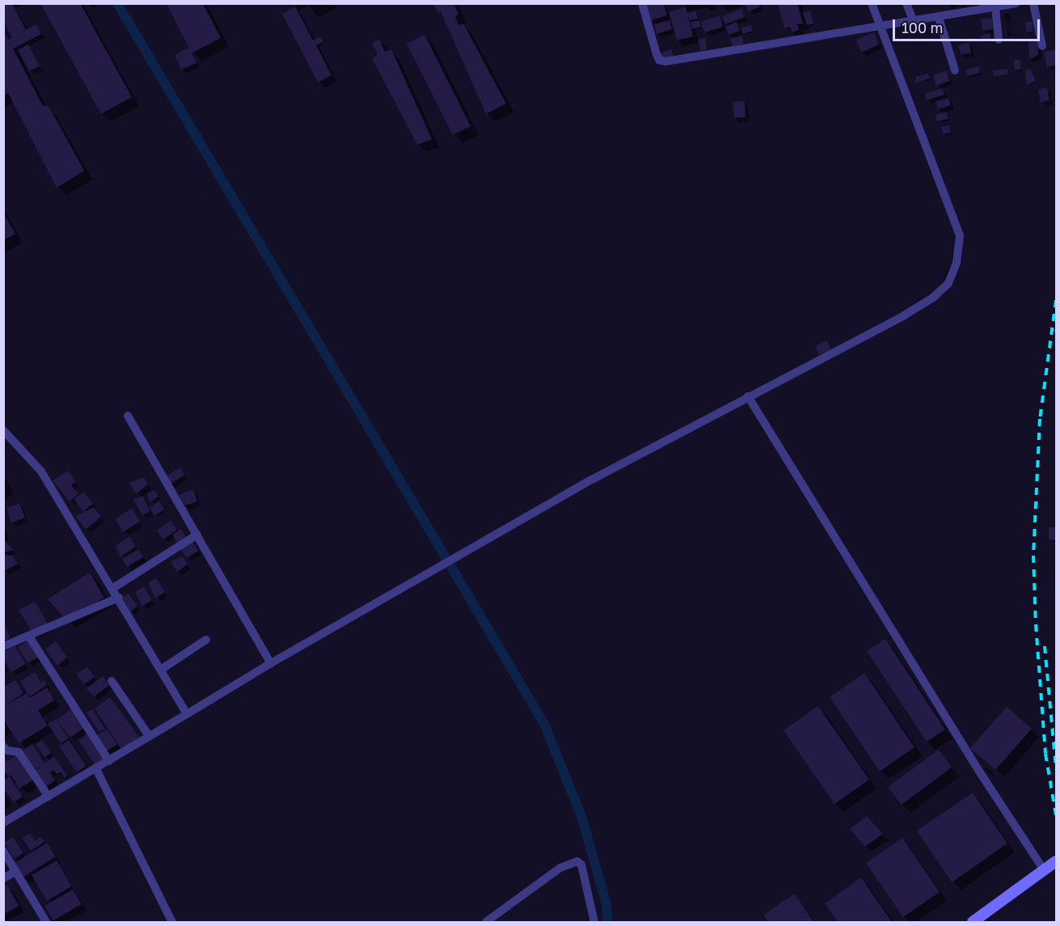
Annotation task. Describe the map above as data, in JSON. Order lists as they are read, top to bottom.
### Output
{
  "scale_bar": "100 m"
}
